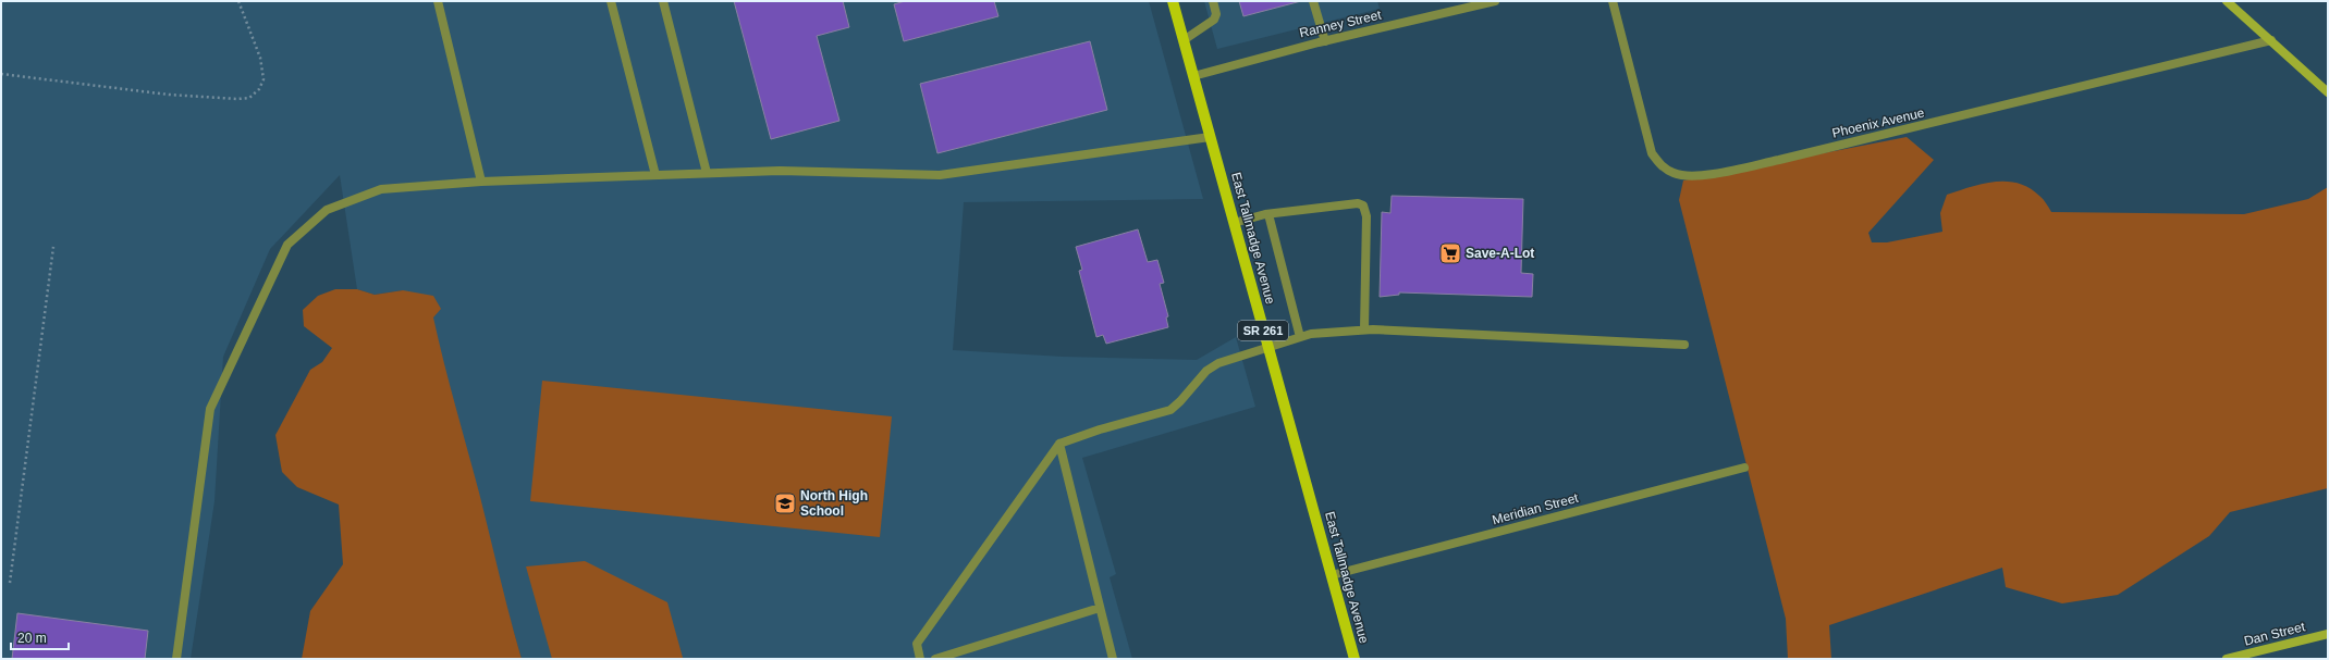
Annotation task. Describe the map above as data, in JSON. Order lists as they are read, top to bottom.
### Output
{
  "streets": {
    "main road": ["East Tallmadge Avenue", "SR 261"],
    "street": [
      "Ranney Street",
      "Phoenix Avenue",
      "Meridian Street",
      "Dan Street"
    ]
  },
  "crossings": [
    ["Ranney Street", "East Tallmadge Avenue"],
    ["East Tallmadge Avenue", "Meridian Street"]
  ],
  "places": {
    "supermarket": ["Save-A-Lot"],
    "school or university": ["North High School"]
  },
  "scale_bar": "20 m"
}
